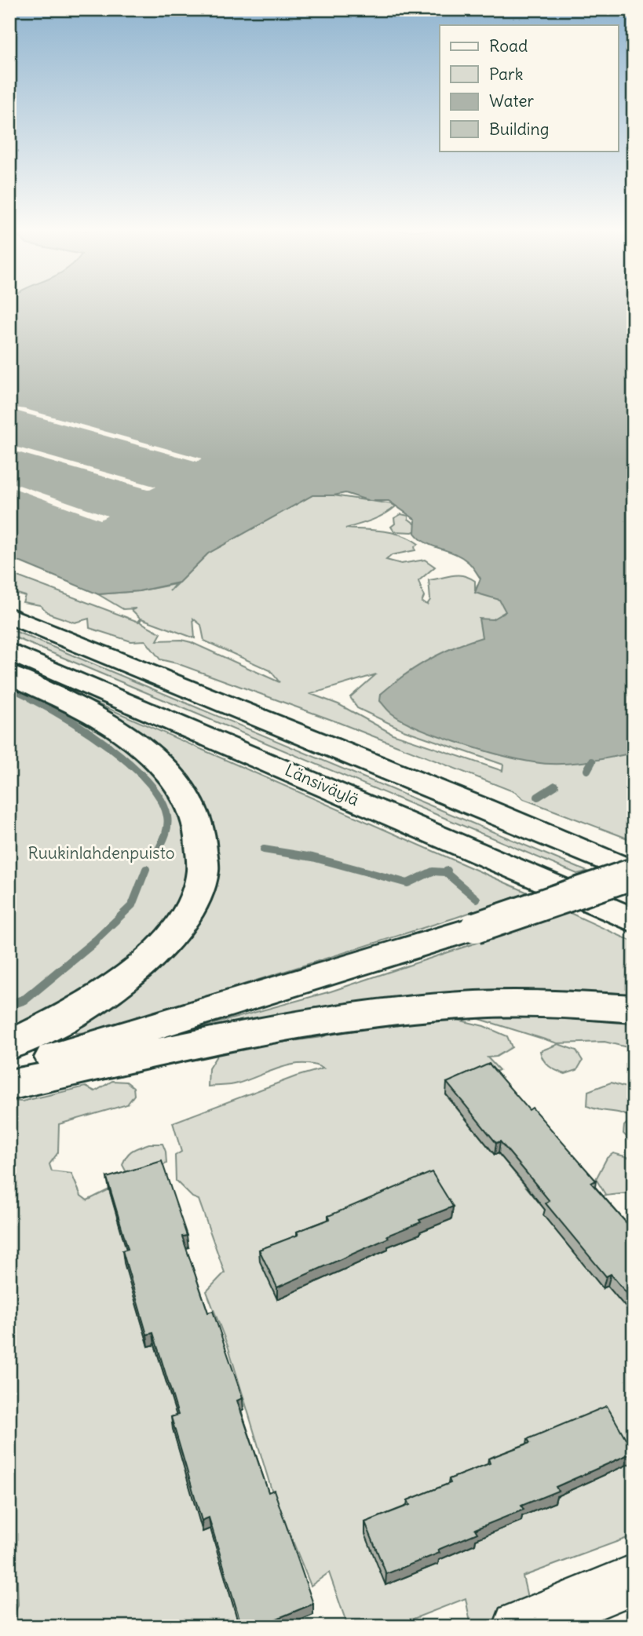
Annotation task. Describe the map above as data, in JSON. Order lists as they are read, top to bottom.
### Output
{
  "streets": {
    "highway": ["Länsiväylä"]
  },
  "parks": ["Ruukinlahdenpuisto"],
  "legend": [
    "Road",
    "Park",
    "Water",
    "Building"
  ]
}
